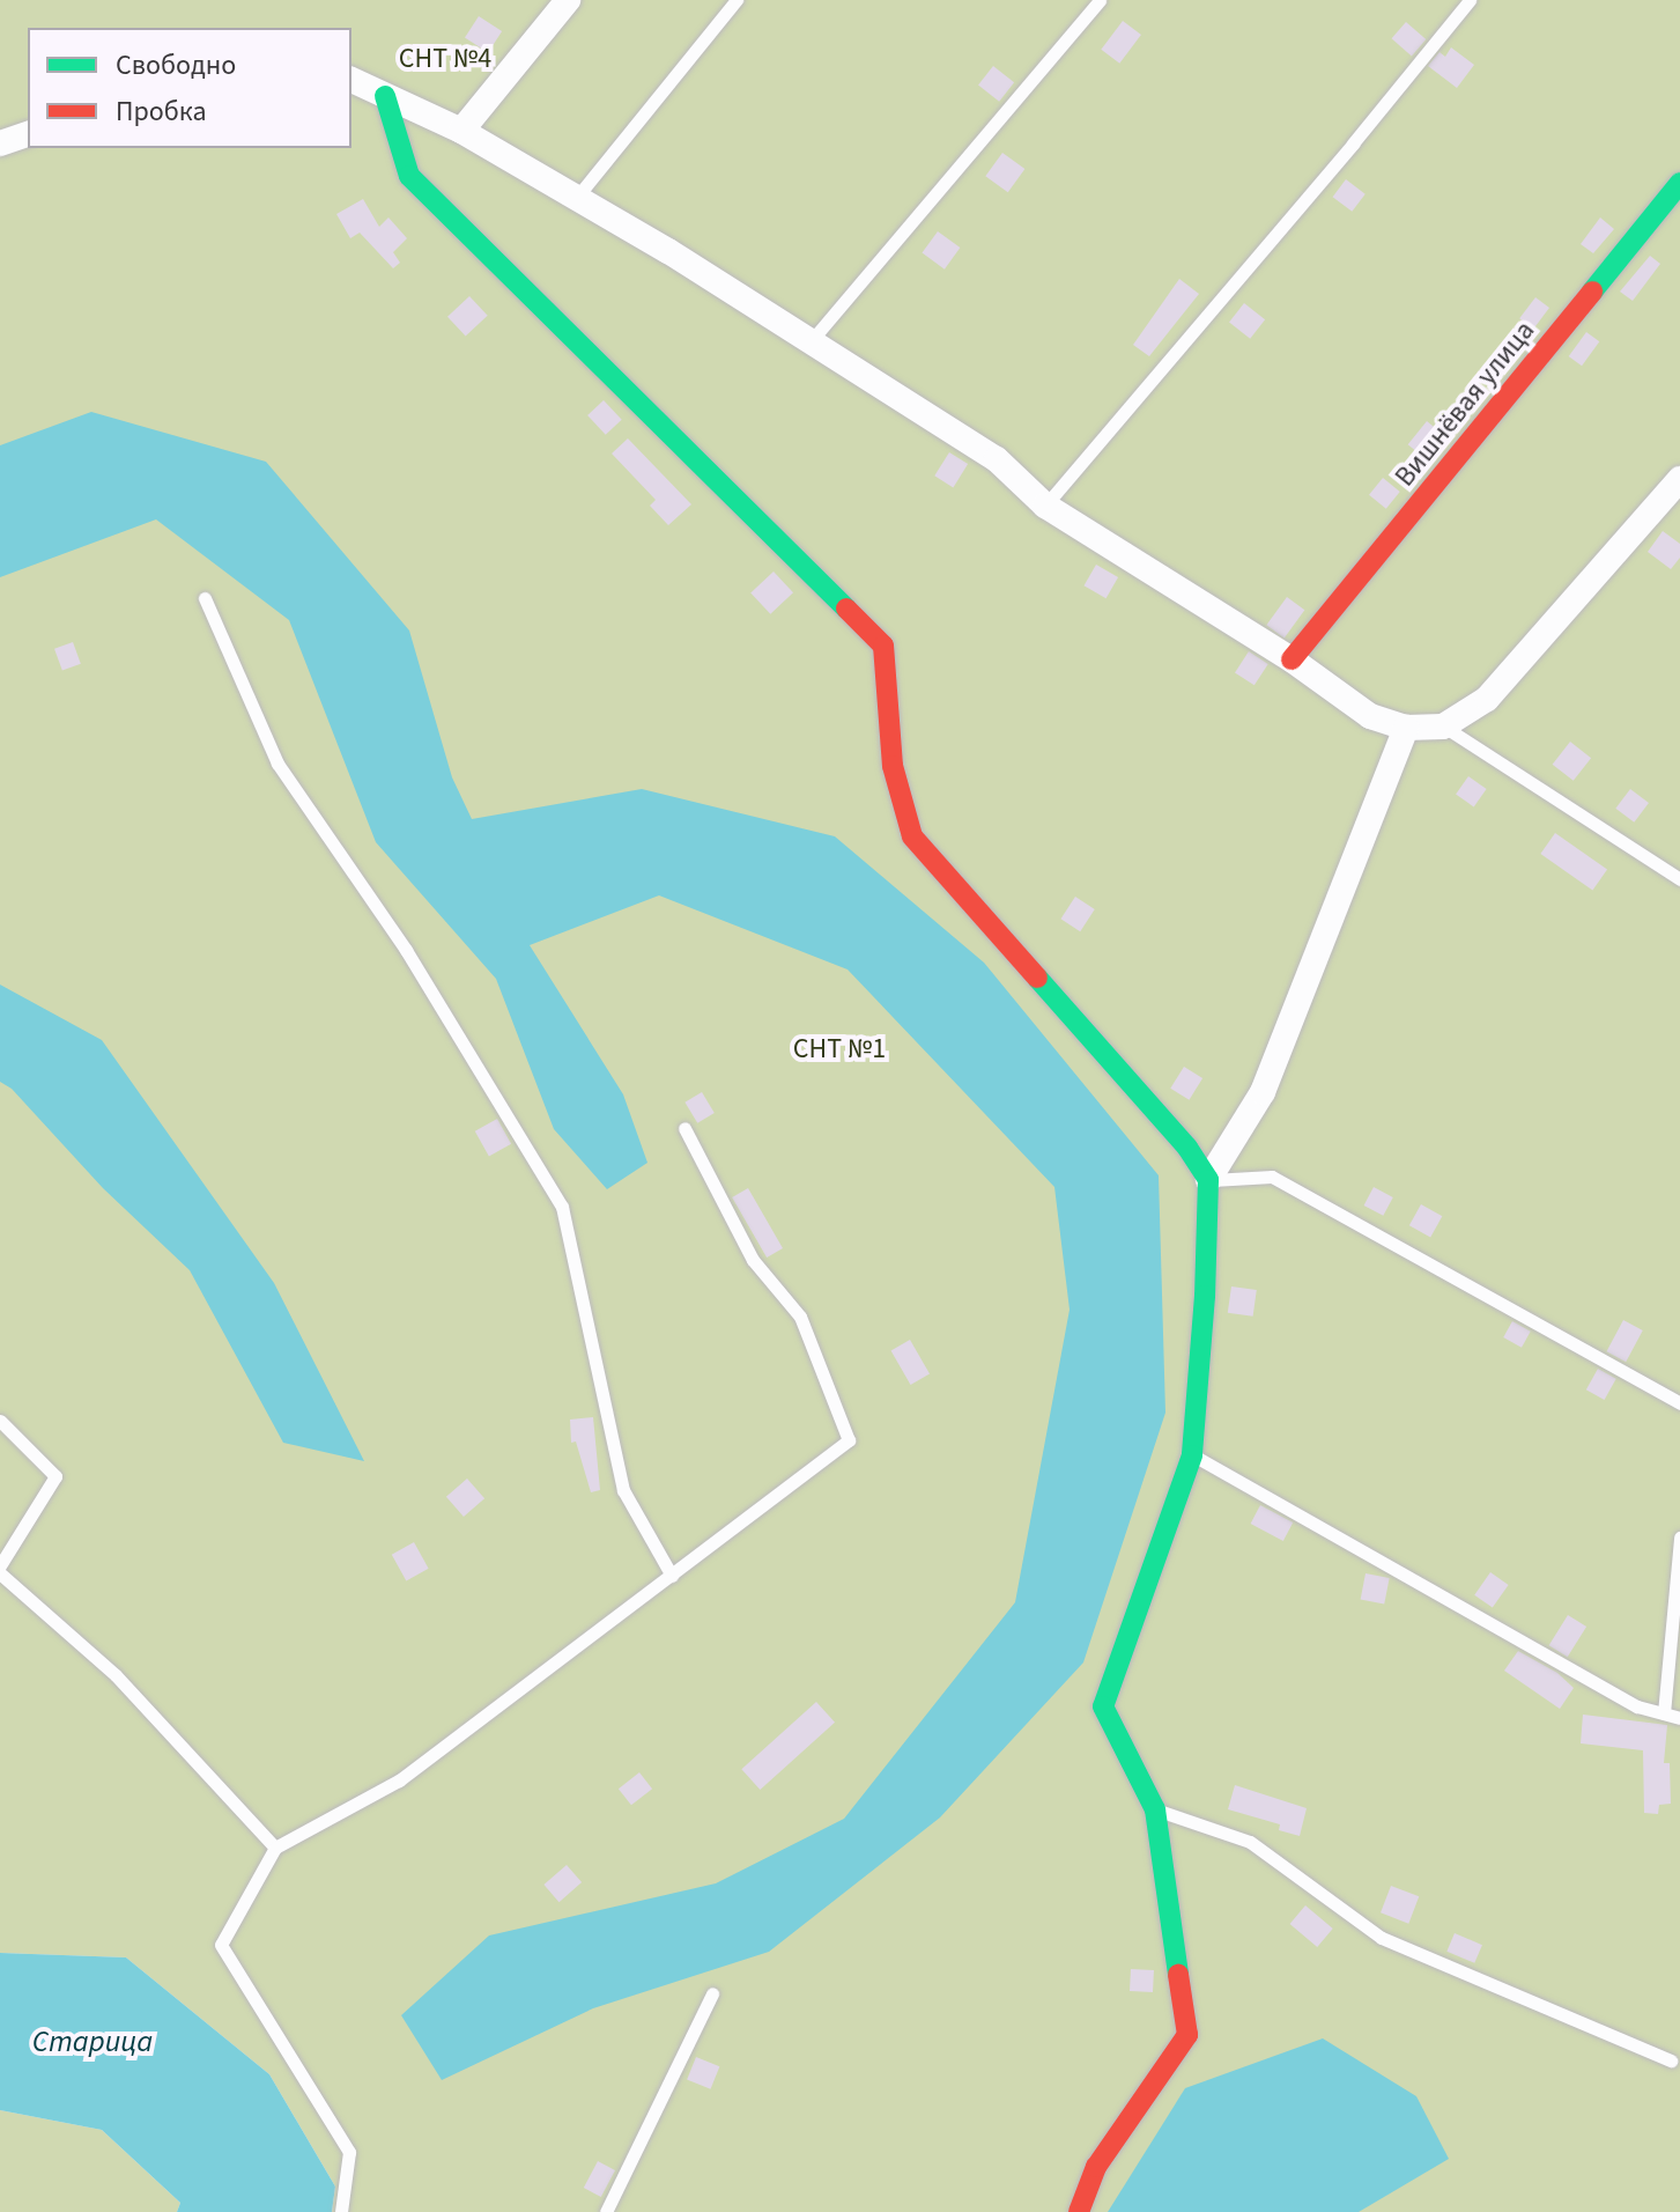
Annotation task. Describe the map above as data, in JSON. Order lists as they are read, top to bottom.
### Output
{
  "streets": {
    "street": ["Вишнёвая улица"]
  },
  "water": ["Старица"],
  "parks": ["СНТ №4", "СНТ №1"],
  "legend": ["Свободно", "Пробка"]
}
